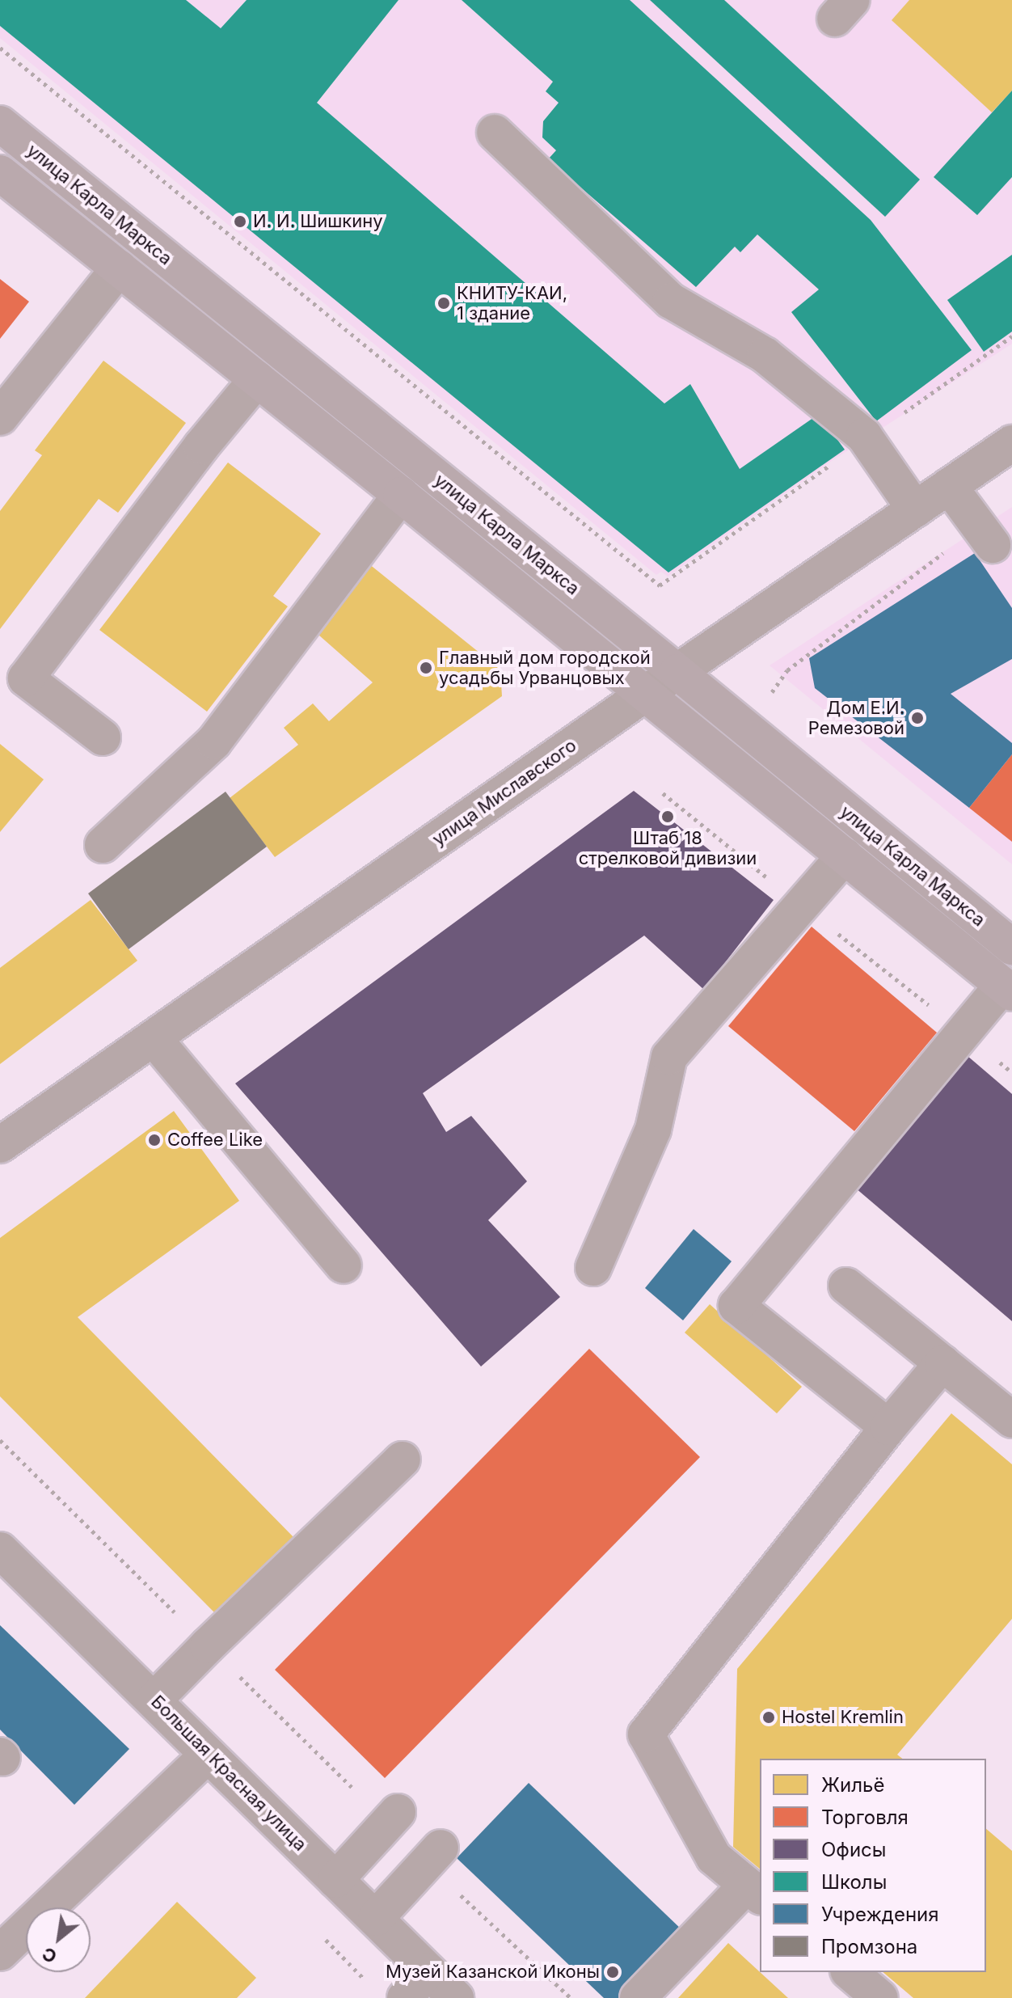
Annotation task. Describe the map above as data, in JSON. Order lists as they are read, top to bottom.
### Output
{
  "streets": {
    "main road": ["улица Карла Маркса"],
    "street": ["улица Миславского", "Большая Красная улица"]
  },
  "crossings": [
    ["улица Карла Маркса", "улица Миславского"]
  ],
  "places": [
    "И. И. Шишкину",
    "КНИТУ-КАИ, 1 здание",
    "Главный дом городской усадьбы Урванцовых",
    "Дом Е.И. Ремезовой",
    "Штаб 18 стрелковой дивизии",
    "Coffee Like",
    "Hostel Kremlin",
    "Музей Казанской Иконы"
  ],
  "legend": [
    "Жильё",
    "Торговля",
    "Офисы",
    "Школы",
    "Учреждения",
    "Промзона"
  ],
  "north": "bottom left"
}
